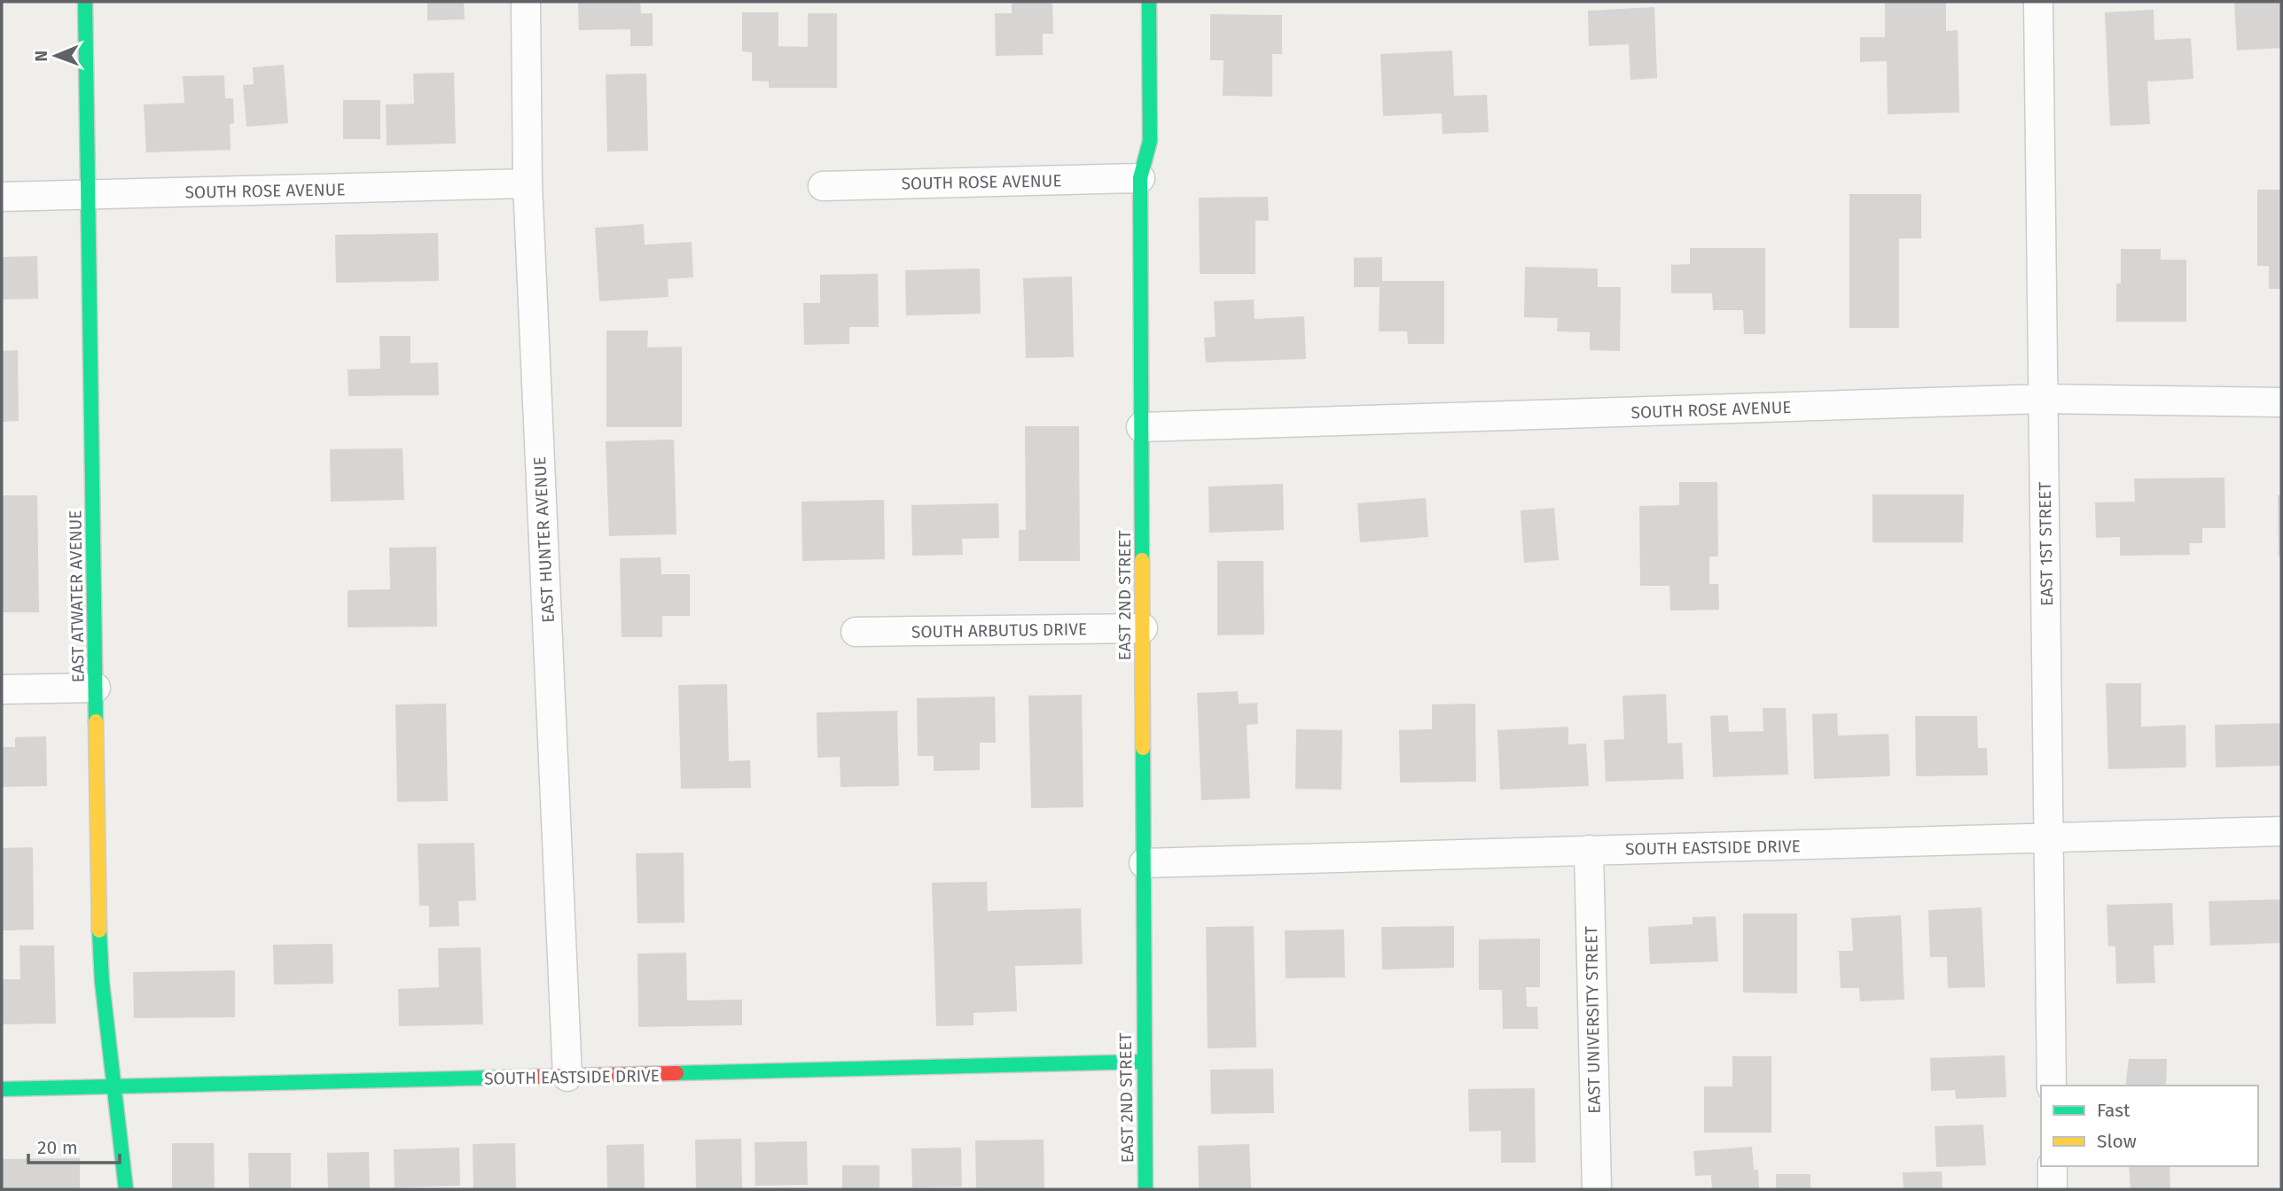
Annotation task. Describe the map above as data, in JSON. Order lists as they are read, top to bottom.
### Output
{
  "streets": {
    "street": [
      "SOUTH ROSE AVENUE",
      "EAST HUNTER AVENUE",
      "EAST 1ST STREET",
      "EAST 2ND STREET",
      "EAST ATWATER AVENUE",
      "SOUTH ARBUTUS DRIVE",
      "SOUTH EASTSIDE DRIVE",
      "EAST UNIVERSITY STREET"
    ]
  },
  "crossings": [
    ["SOUTH ROSE AVENUE", "EAST HUNTER AVENUE"],
    ["SOUTH ROSE AVENUE", "EAST 1ST STREET"],
    ["SOUTH ROSE AVENUE", "EAST 2ND STREET"],
    ["SOUTH ROSE AVENUE", "EAST ATWATER AVENUE"],
    ["EAST HUNTER AVENUE", "SOUTH EASTSIDE DRIVE"],
    ["EAST 1ST STREET", "SOUTH EASTSIDE DRIVE"],
    ["EAST 2ND STREET", "SOUTH ARBUTUS DRIVE"],
    ["EAST 2ND STREET", "SOUTH EASTSIDE DRIVE"],
    ["EAST ATWATER AVENUE", "SOUTH EASTSIDE DRIVE"],
    ["SOUTH EASTSIDE DRIVE", "EAST UNIVERSITY STREET"]
  ],
  "legend": ["Fast", "Slow"],
  "scale_bar": "20 m",
  "north": "left"
}
